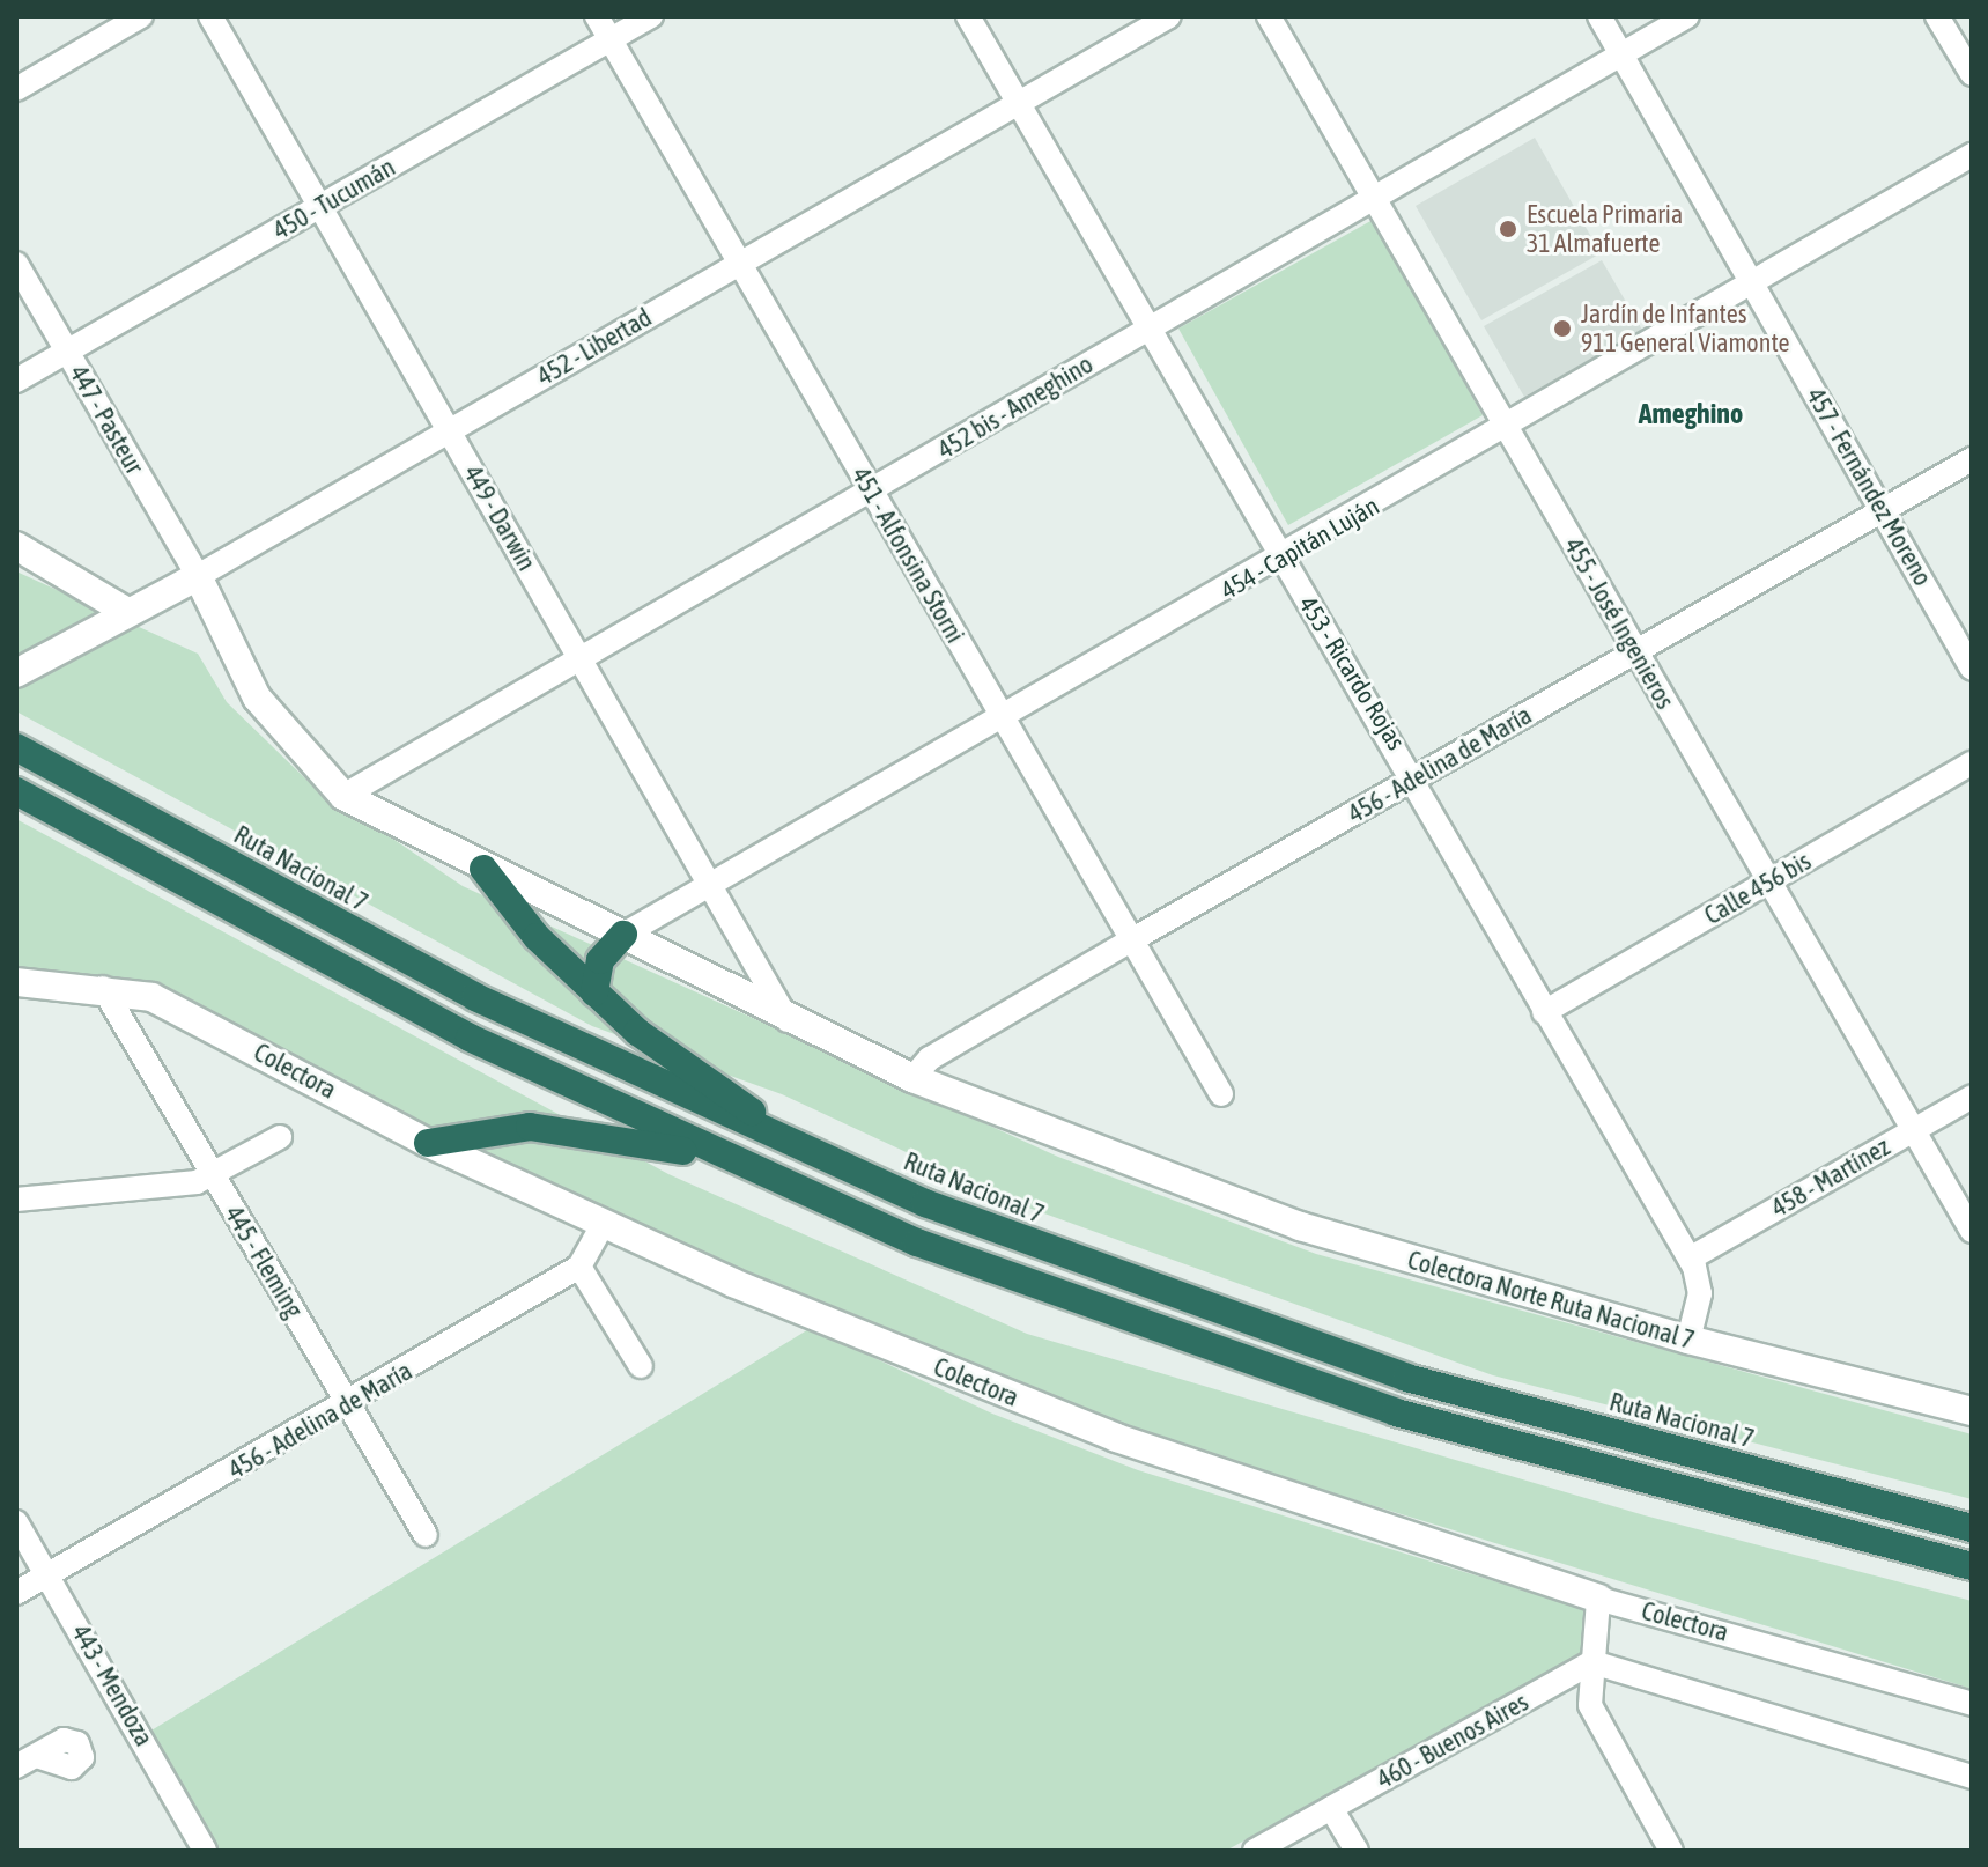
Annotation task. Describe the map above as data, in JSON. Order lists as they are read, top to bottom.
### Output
{
  "streets": {
    "highway": ["Ruta Nacional 7"],
    "street": [
      "450 - Tucumán",
      "452 - Libertad",
      "452 bis - Ameghino",
      "447 - Pasteur",
      "457 - Fernández Moreno",
      "449 - Darwin",
      "454 - Capitán Luján",
      "451 - Alfonsina Storni",
      "455 - José Ingenieros",
      "453 - Ricardo Rojas",
      "456 - Adelina de María",
      "Calle 456 bis",
      "Colectora",
      "458 - Martínez",
      "445 - Fleming",
      "Colectora Norte Ruta Nacional 7",
      "443 - Mendoza",
      "460 - Buenos Aires"
    ]
  },
  "crossings": [
    ["450 - Tucumán", "447 - Pasteur"],
    ["450 - Tucumán", "449 - Darwin"],
    ["450 - Tucumán", "451 - Alfonsina Storni"],
    ["452 - Libertad", "447 - Pasteur"],
    ["452 - Libertad", "449 - Darwin"],
    ["452 - Libertad", "451 - Alfonsina Storni"],
    ["452 - Libertad", "453 - Ricardo Rojas"],
    ["452 bis - Ameghino", "457 - Fernández Moreno"],
    ["452 bis - Ameghino", "449 - Darwin"],
    ["452 bis - Ameghino", "451 - Alfonsina Storni"],
    ["452 bis - Ameghino", "455 - José Ingenieros"],
    ["452 bis - Ameghino", "453 - Ricardo Rojas"],
    ["457 - Fernández Moreno", "454 - Capitán Luján"],
    ["457 - Fernández Moreno", "456 - Adelina de María"],
    ["449 - Darwin", "454 - Capitán Luján"],
    ["454 - Capitán Luján", "451 - Alfonsina Storni"],
    ["454 - Capitán Luján", "455 - José Ingenieros"],
    ["454 - Capitán Luján", "453 - Ricardo Rojas"],
    ["451 - Alfonsina Storni", "456 - Adelina de María"],
    ["455 - José Ingenieros", "456 - Adelina de María"],
    ["455 - José Ingenieros", "Calle 456 bis"],
    ["455 - José Ingenieros", "458 - Martínez"],
    ["453 - Ricardo Rojas", "456 - Adelina de María"],
    ["453 - Ricardo Rojas", "Calle 456 bis"],
    ["453 - Ricardo Rojas", "458 - Martínez"],
    ["453 - Ricardo Rojas", "Colectora Norte Ruta Nacional 7"],
    ["456 - Adelina de María", "Colectora"],
    ["456 - Adelina de María", "445 - Fleming"],
    ["456 - Adelina de María", "Colectora Norte Ruta Nacional 7"],
    ["456 - Adelina de María", "443 - Mendoza"],
    ["Colectora", "445 - Fleming"]
  ],
  "districts": ["Ameghino"],
  "places": ["Escuela Primaria 31 Almafuerte", "Jardín de Infantes 911 General Viamonte"]
}
